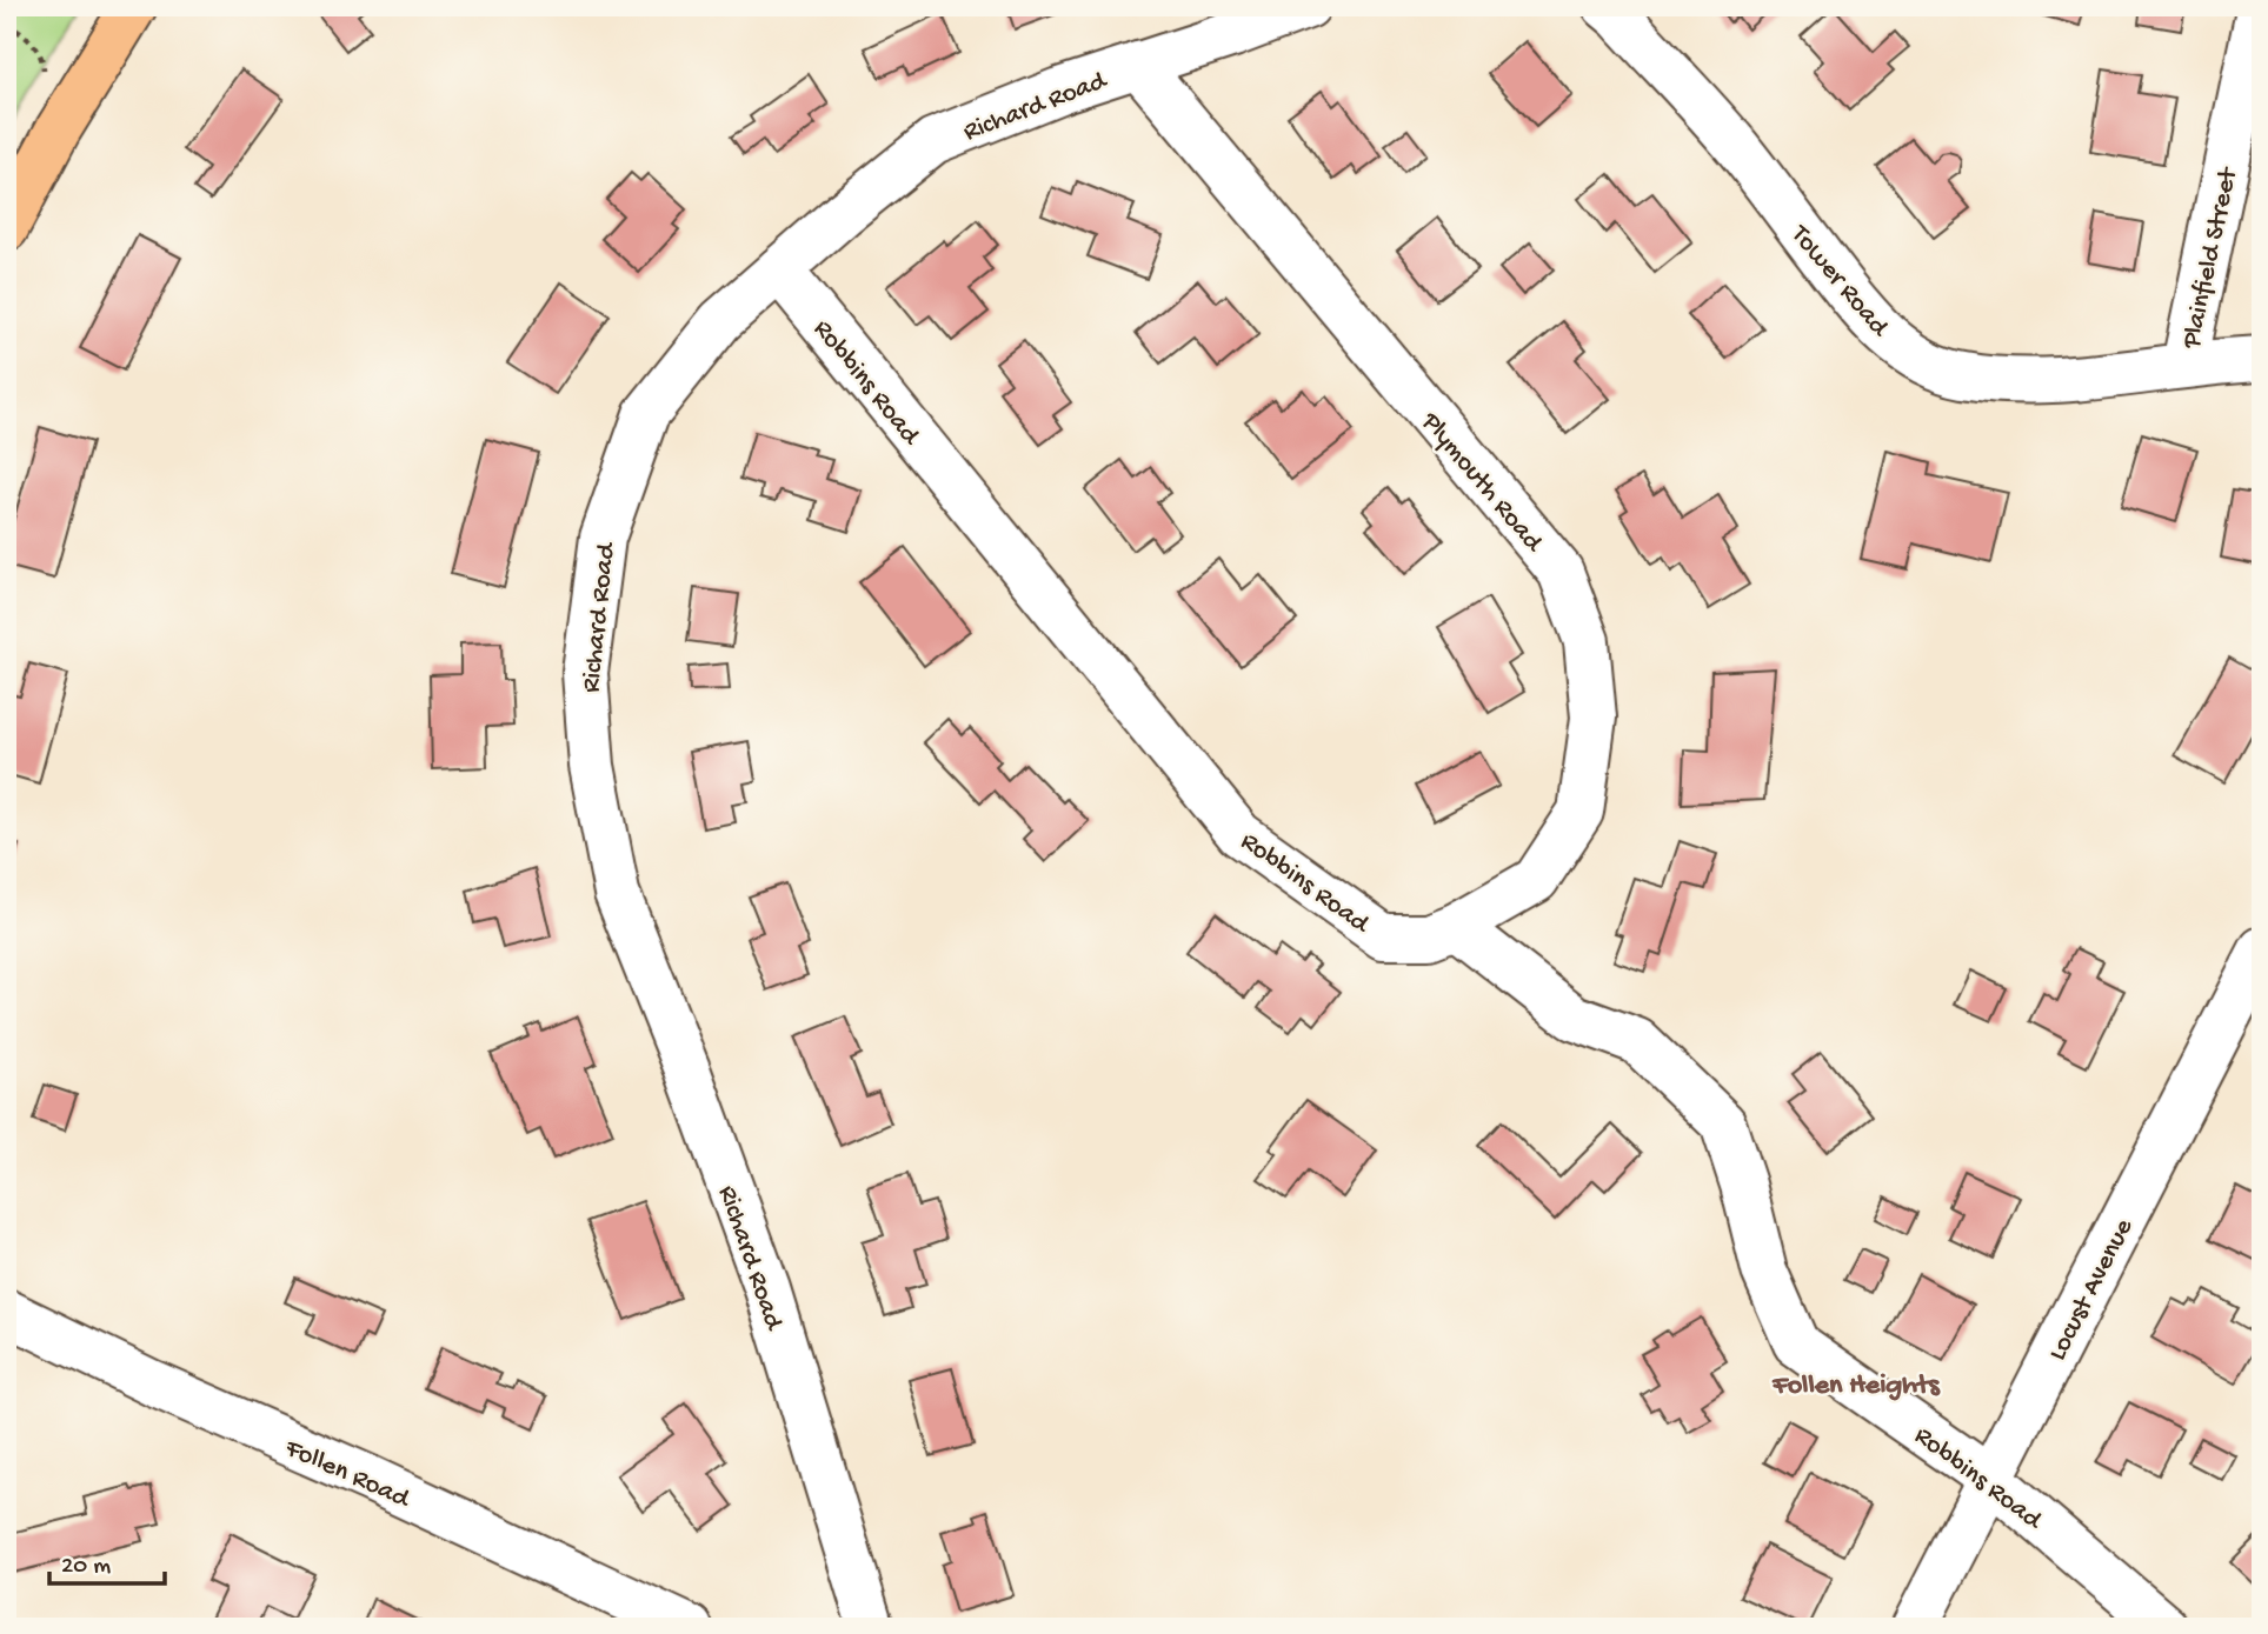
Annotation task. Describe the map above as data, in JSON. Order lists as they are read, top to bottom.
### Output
{
  "streets": {
    "street": [
      "Richard Road",
      "Plainfield Street",
      "Tower Road",
      "Robbins Road",
      "Plymouth Road",
      "Locust Avenue",
      "Follen Road"
    ]
  },
  "crossings": [
    ["Richard Road", "Robbins Road"],
    ["Richard Road", "Plymouth Road"],
    ["Plainfield Street", "Tower Road"],
    ["Robbins Road", "Plymouth Road"],
    ["Robbins Road", "Locust Avenue"]
  ],
  "districts": ["Follen Heights"],
  "scale_bar": "20 m"
}
